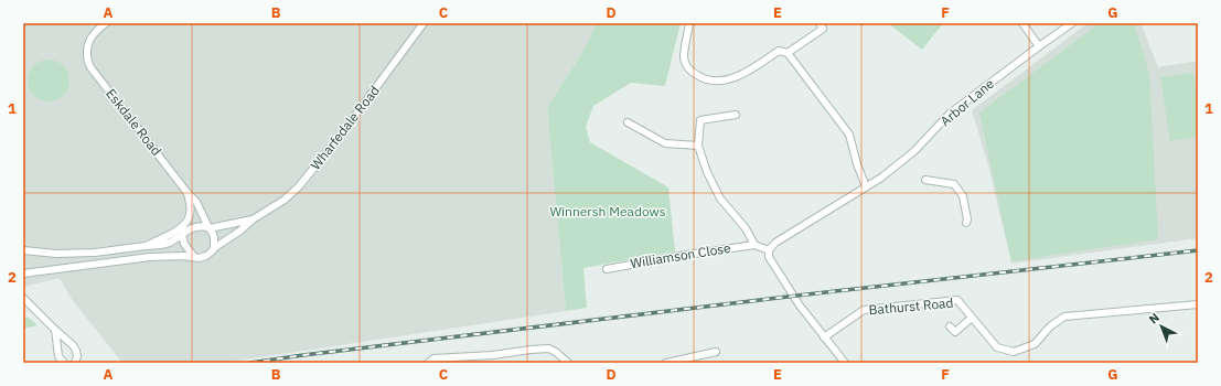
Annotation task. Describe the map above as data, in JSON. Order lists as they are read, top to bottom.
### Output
{
  "streets": {
    "street": [
      "Arbor Lane",
      "Eskdale Road",
      "Wharfedale Road",
      "Williamson Close",
      "Bathurst Road"
    ]
  },
  "crossings": [
    ["Eskdale Road", "Wharfedale Road"]
  ],
  "parks": ["Winnersh Meadows"],
  "north": "top left",
  "grid": {
    "columns": [
      "A",
      "B",
      "C",
      "D",
      "E",
      "F",
      "G"
    ],
    "rows": ["1", "2"]
  }
}
